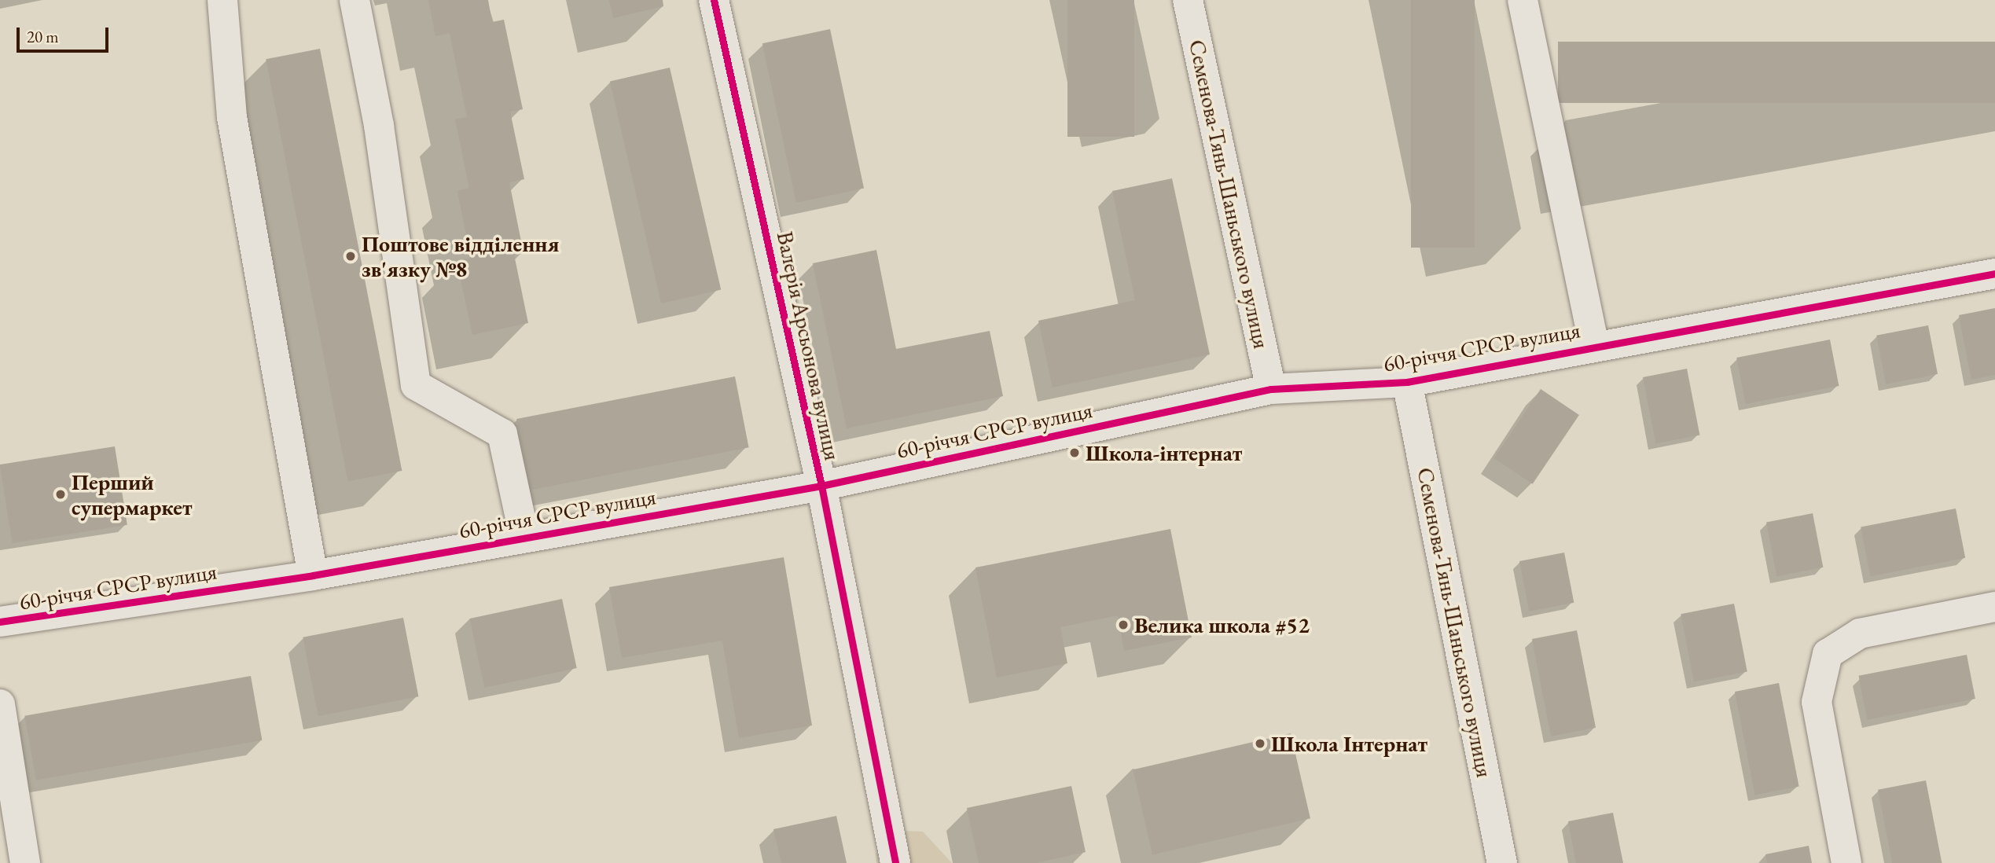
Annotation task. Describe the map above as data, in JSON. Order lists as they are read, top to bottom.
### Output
{
  "streets": {
    "street": ["Семенова-Тянь-Шаньського вулиця", "Валерія Арсьонова вулиця", "60-річчя СРСР вулиця"]
  },
  "crossings": [
    ["Семенова-Тянь-Шаньського вулиця", "60-річчя СРСР вулиця"],
    ["Валерія Арсьонова вулиця", "60-річчя СРСР вулиця"]
  ],
  "places": [
    "Поштове відділення зв'язку №8",
    "Школа-інтернат",
    "Перший супермаркет",
    "Велика школа #52",
    "Школа Інтернат"
  ],
  "scale_bar": "20 m"
}
